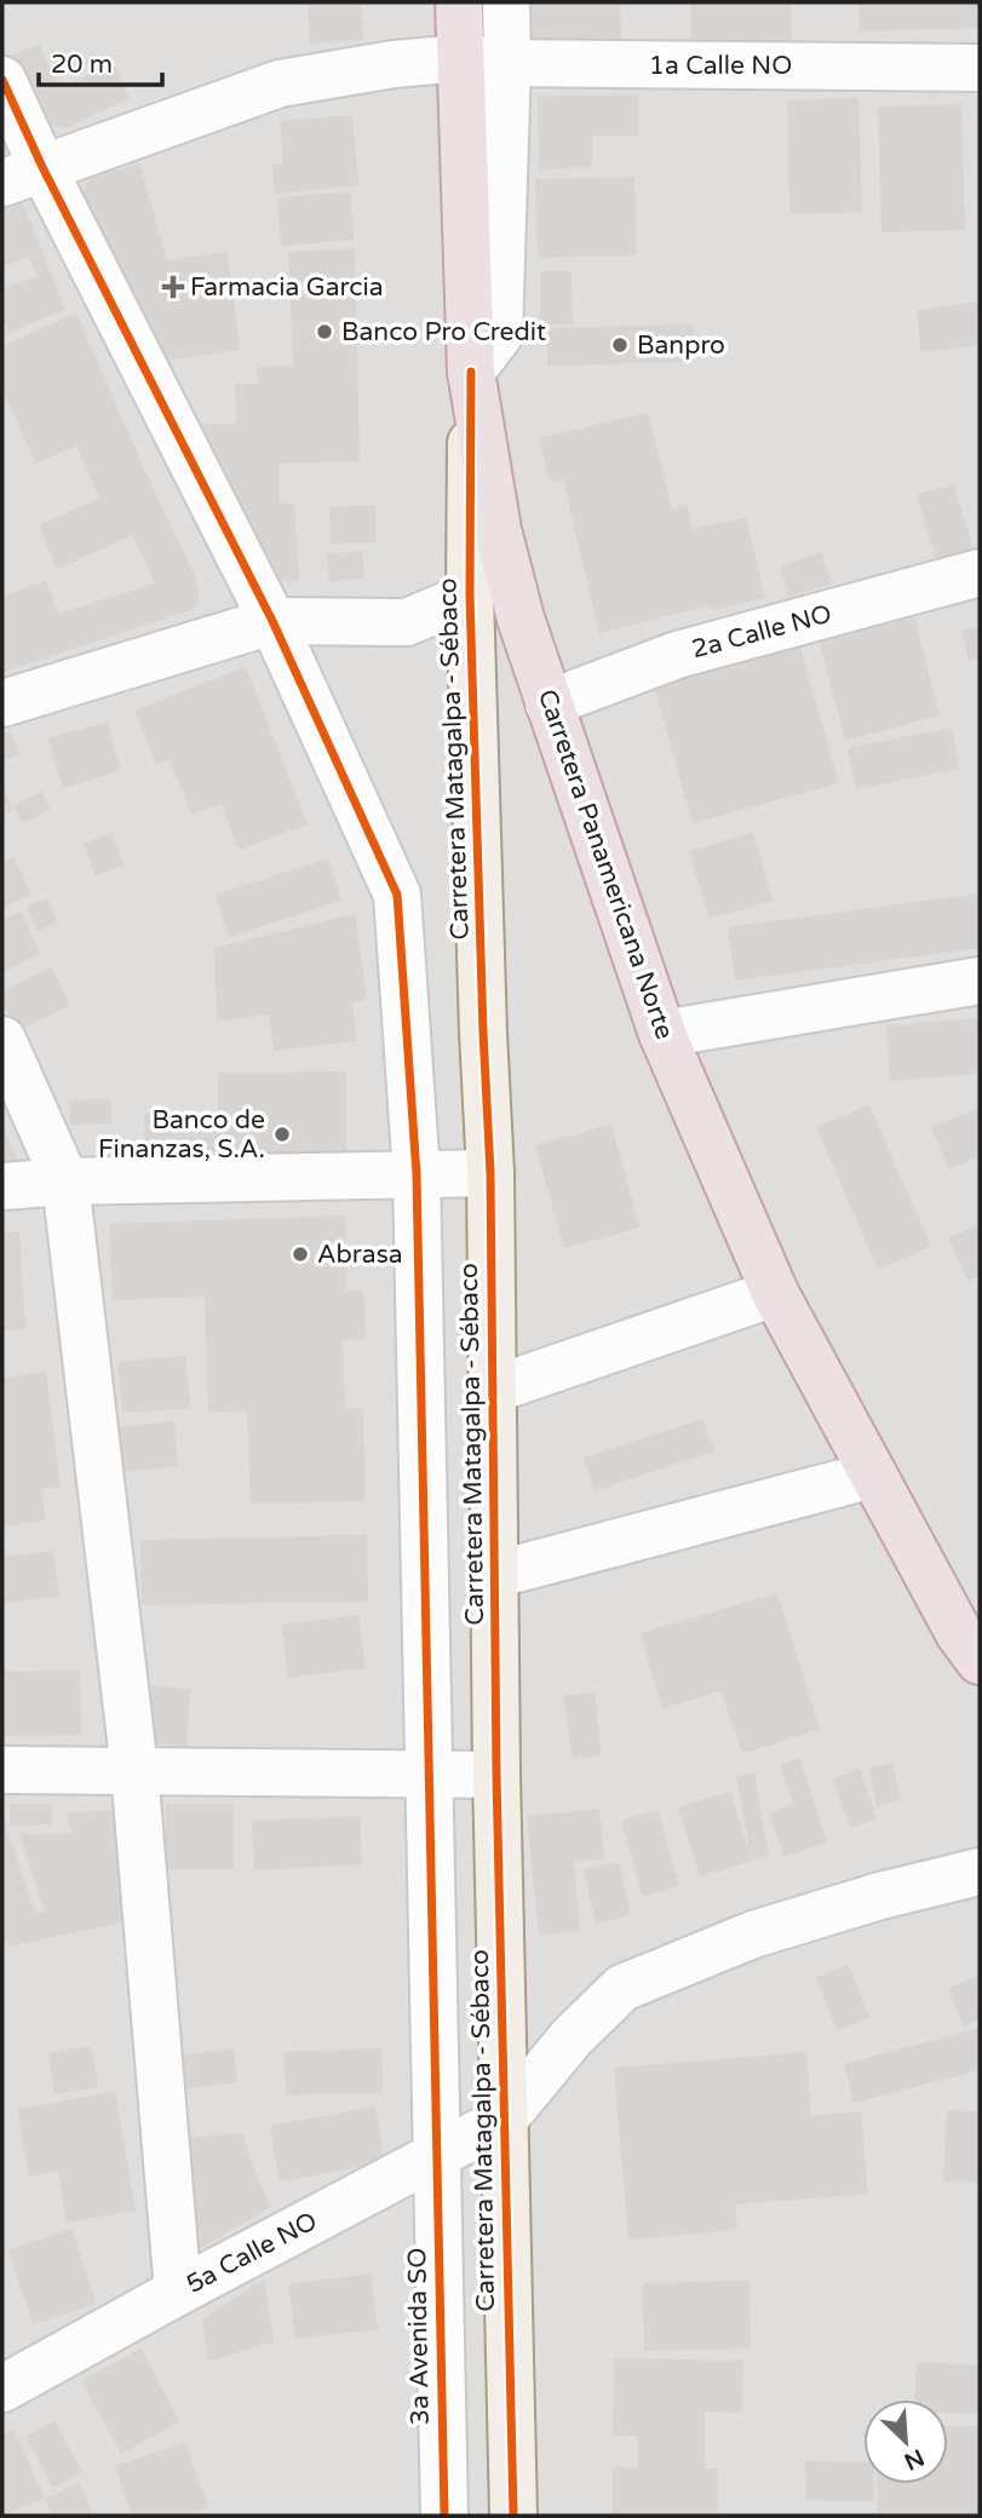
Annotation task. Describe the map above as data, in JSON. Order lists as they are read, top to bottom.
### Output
{
  "streets": {
    "highway": ["Carretera Panamericana Norte"],
    "main road": ["Carretera Matagalpa - Sébaco"],
    "street": [
      "1a Calle NO",
      "2a Calle NO",
      "5a Calle NO",
      "3a Avenida SO"
    ]
  },
  "crossings": [
    ["1a Calle NO", "Carretera Panamericana Norte"],
    ["1a Calle NO", "3a Avenida SO"],
    ["2a Calle NO", "Carretera Panamericana Norte"],
    ["Carretera Matagalpa - Sébaco", "Carretera Panamericana Norte"],
    ["Carretera Matagalpa - Sébaco", "5a Calle NO"],
    ["5a Calle NO", "3a Avenida SO"]
  ],
  "places": {
    "health": ["Farmacia Garcia"],
    "other": [
      "Banco Pro Credit",
      "Banpro",
      "Banco de Finanzas, S.A.",
      "Abrasa"
    ]
  },
  "scale_bar": "20 m",
  "north": "bottom right"
}
